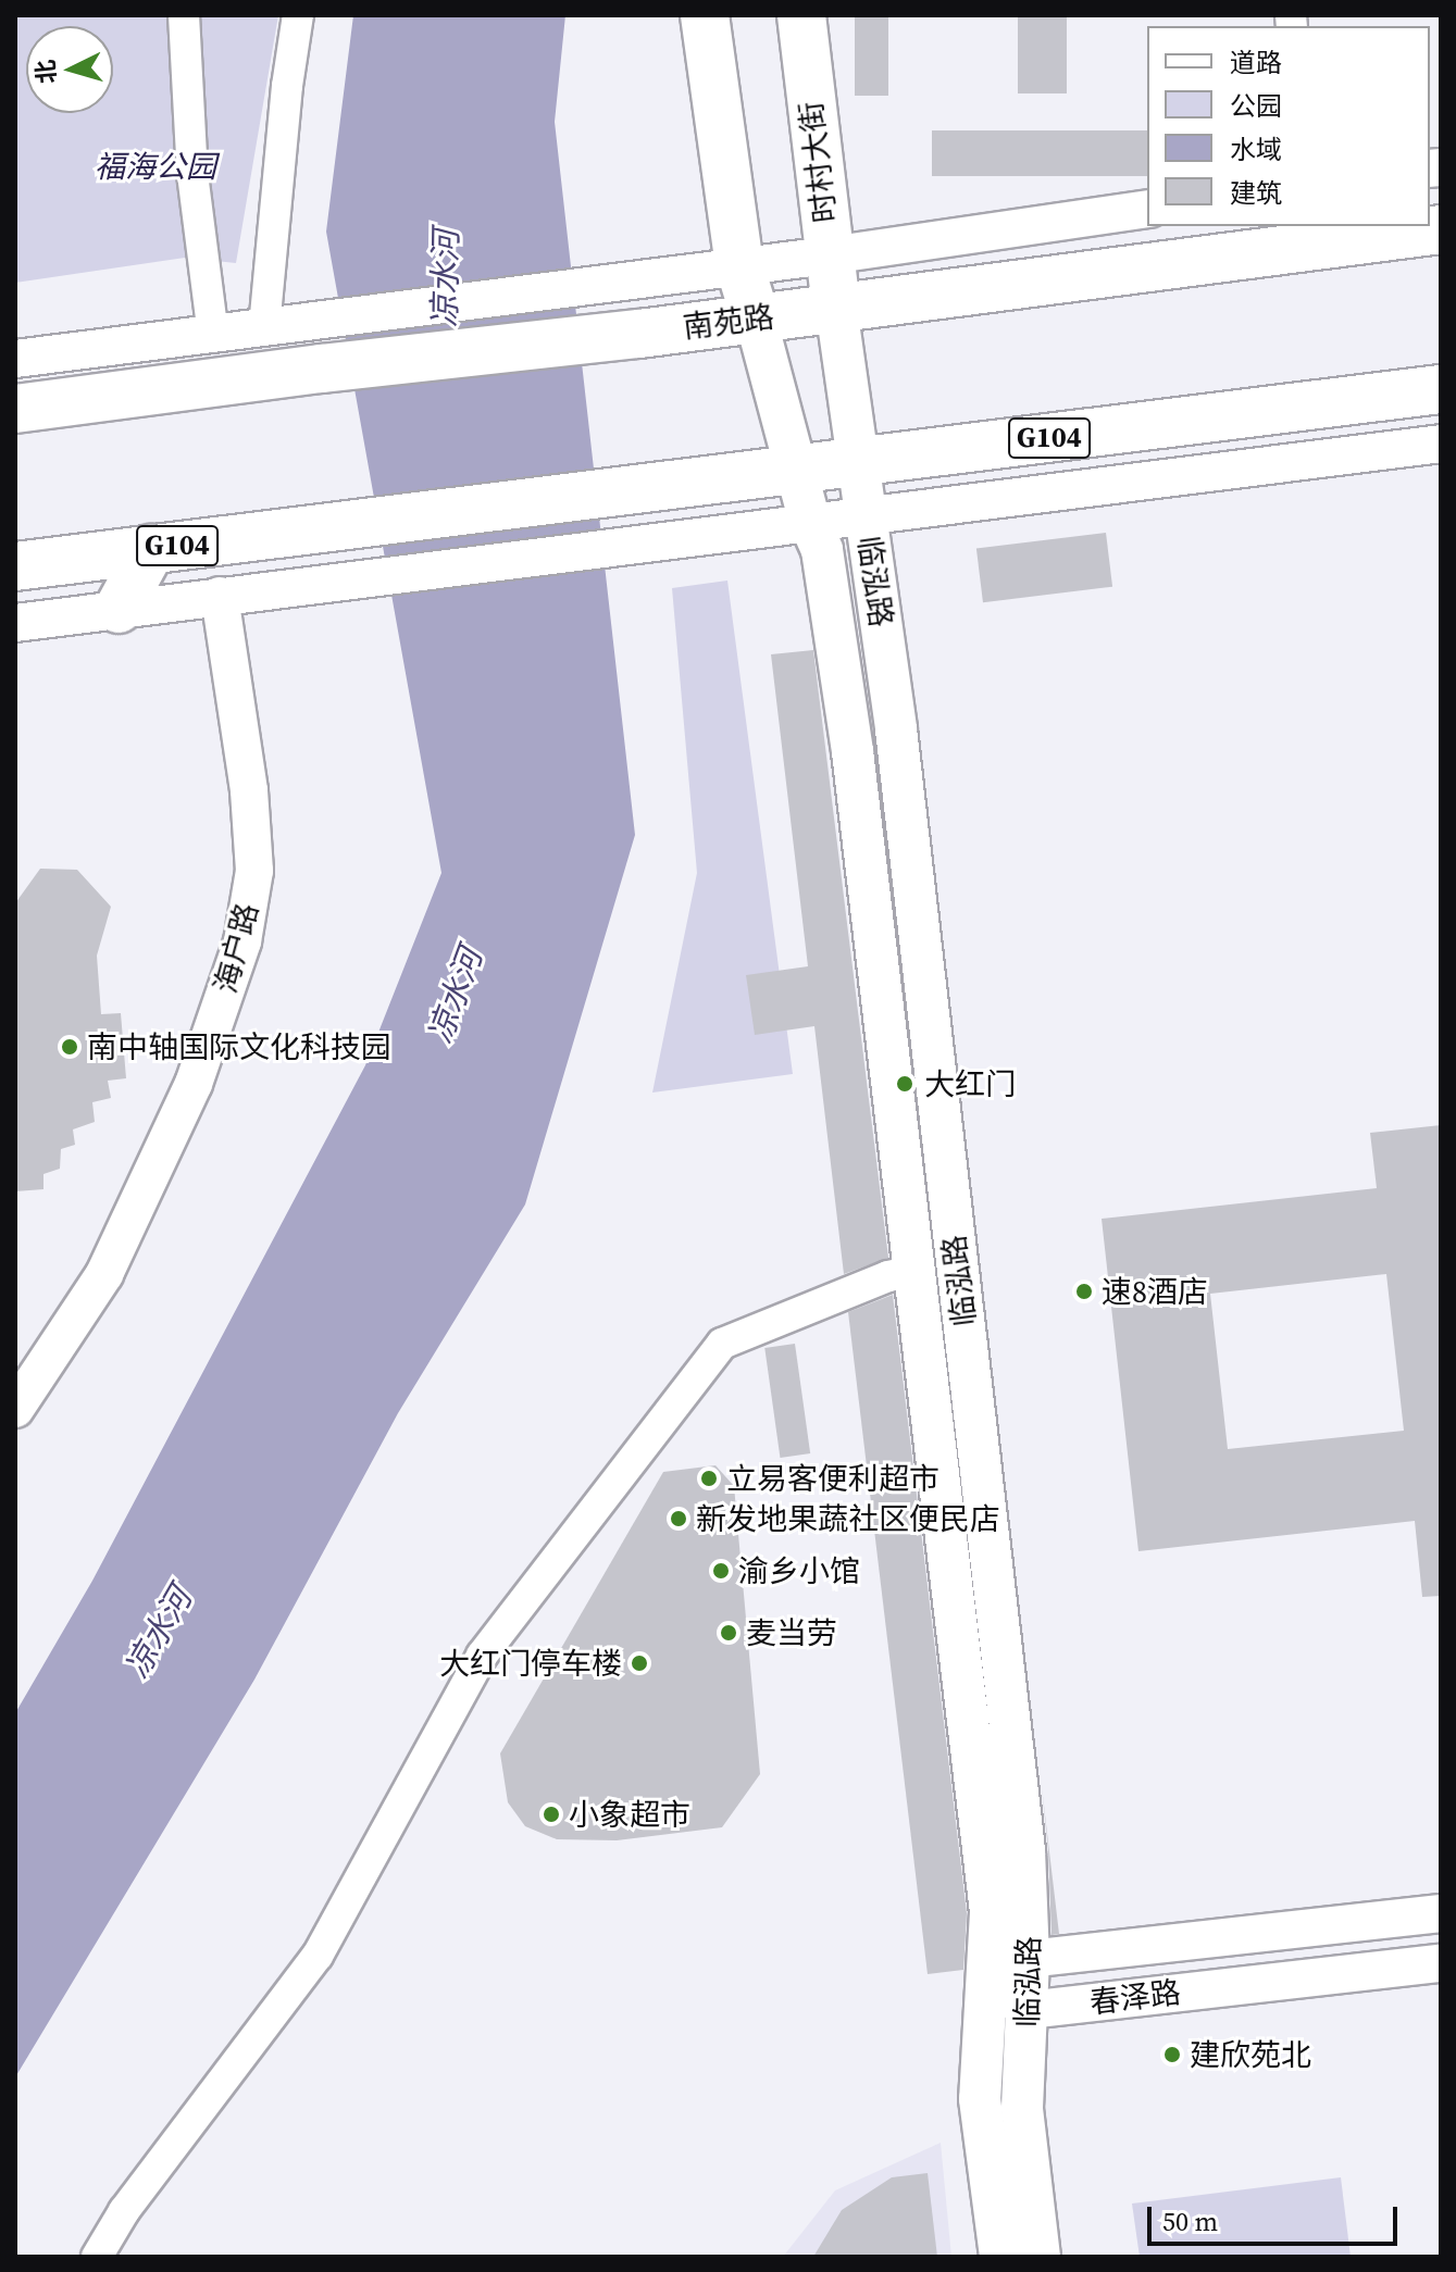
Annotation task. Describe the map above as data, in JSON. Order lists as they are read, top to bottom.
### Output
{
  "streets": {
    "main road": [
      "时村大街",
      "南苑路",
      "G104",
      "临泓路"
    ],
    "street": ["海户路", "春泽路"]
  },
  "crossings": [
    ["时村大街", "南苑路"],
    ["时村大街", "临泓路"],
    ["南苑路", "临泓路"],
    ["G104", "临泓路"],
    ["临泓路", "春泽路"]
  ],
  "water": ["凉水河"],
  "parks": ["福海公园"],
  "places": [
    "南中轴国际文化科技园",
    "大红门",
    "速8酒店",
    "立易客便利超市",
    "新发地果蔬社区便民店",
    "渝乡小馆",
    "麦当劳",
    "大红门停车楼",
    "小象超市",
    "建欣苑北"
  ],
  "legend": [
    "道路",
    "公园",
    "水域",
    "建筑"
  ],
  "scale_bar": "50 m",
  "north": "left"
}
